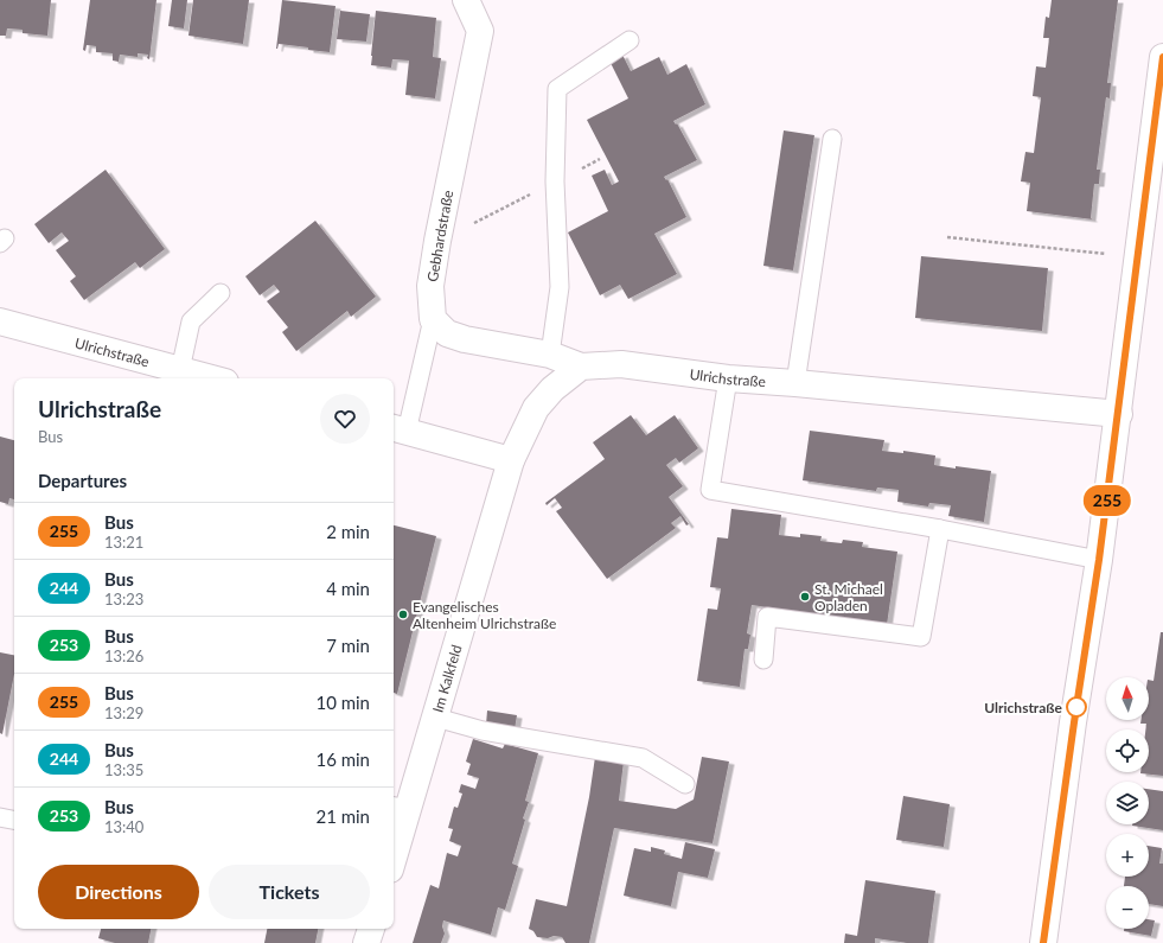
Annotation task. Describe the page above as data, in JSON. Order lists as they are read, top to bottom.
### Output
{
  "streets": {
    "street": ["Gebhardstraße", "Ulrichstraße", "Im Kalkfeld"]
  },
  "places": ["St. Michael Opladen", "Evangelisches Altenheim Ulrichstraße", "Ulrichstraße"],
  "lines": ["bus line 255"],
  "north": "top",
  "page": {
    "on_map": "255",
    "heading": [
      ["Ulrichstraße", "Bus"],
      "Departures"
    ],
    "list": [
      {
        "mark": "255",
        "name": "Bus",
        "note": "13:21",
        "value": "2 min"
      },
      {
        "mark": "244",
        "name": "Bus",
        "note": "13:23",
        "value": "4 min"
      },
      {
        "mark": "253",
        "name": "Bus",
        "note": "13:26",
        "value": "7 min"
      },
      {
        "mark": "255",
        "name": "Bus",
        "note": "13:29",
        "value": "10 min"
      },
      {
        "mark": "244",
        "name": "Bus",
        "note": "13:35",
        "value": "16 min"
      },
      {
        "mark": "253",
        "name": "Bus",
        "note": "13:40",
        "value": "21 min"
      }
    ],
    "map_buttons": ["+", "−"],
    "buttons": ["Directions", "Tickets"]
  }
}
